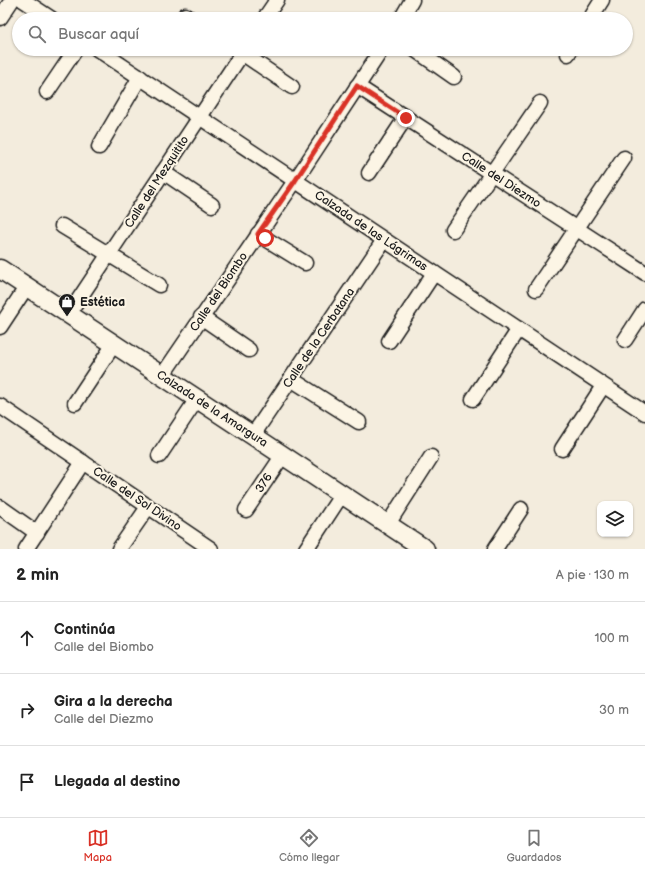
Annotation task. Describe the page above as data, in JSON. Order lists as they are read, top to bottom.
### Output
{
  "streets": {
    "street": [
      "Calle del Diezmo",
      "Calle del Mezquitito",
      "Calzada de las Lágrimas",
      "Calle del Biombo",
      "Calle de la Cerbatana",
      "Calzada de la Amargura",
      "376",
      "Calle del Sol Divino"
    ]
  },
  "crossings": [
    ["Calle del Diezmo", "Calle del Biombo"],
    ["Calle del Mezquitito", "Calzada de las Lágrimas"],
    ["Calle del Mezquitito", "Calzada de la Amargura"],
    ["Calzada de las Lágrimas", "Calle del Biombo"],
    ["Calzada de las Lágrimas", "Calle de la Cerbatana"],
    ["Calle del Biombo", "Calzada de la Amargura"],
    ["Calle de la Cerbatana", "Calzada de la Amargura"],
    ["Calzada de la Amargura", "376"]
  ],
  "places": {
    "shop": ["Estética"]
  },
  "page": {
    "search": "Buscar aquí",
    "heading": ["2 min", "A pie · 130 m"],
    "list": [
      ["Continúa", "Calle del Biombo", "100 m"],
      ["Gira a la derecha", "Calle del Diezmo", "30 m"],
      "Llegada al destino"
    ],
    "nav": ["Mapa", "Cómo llegar", "Guardados"]
  }
}
